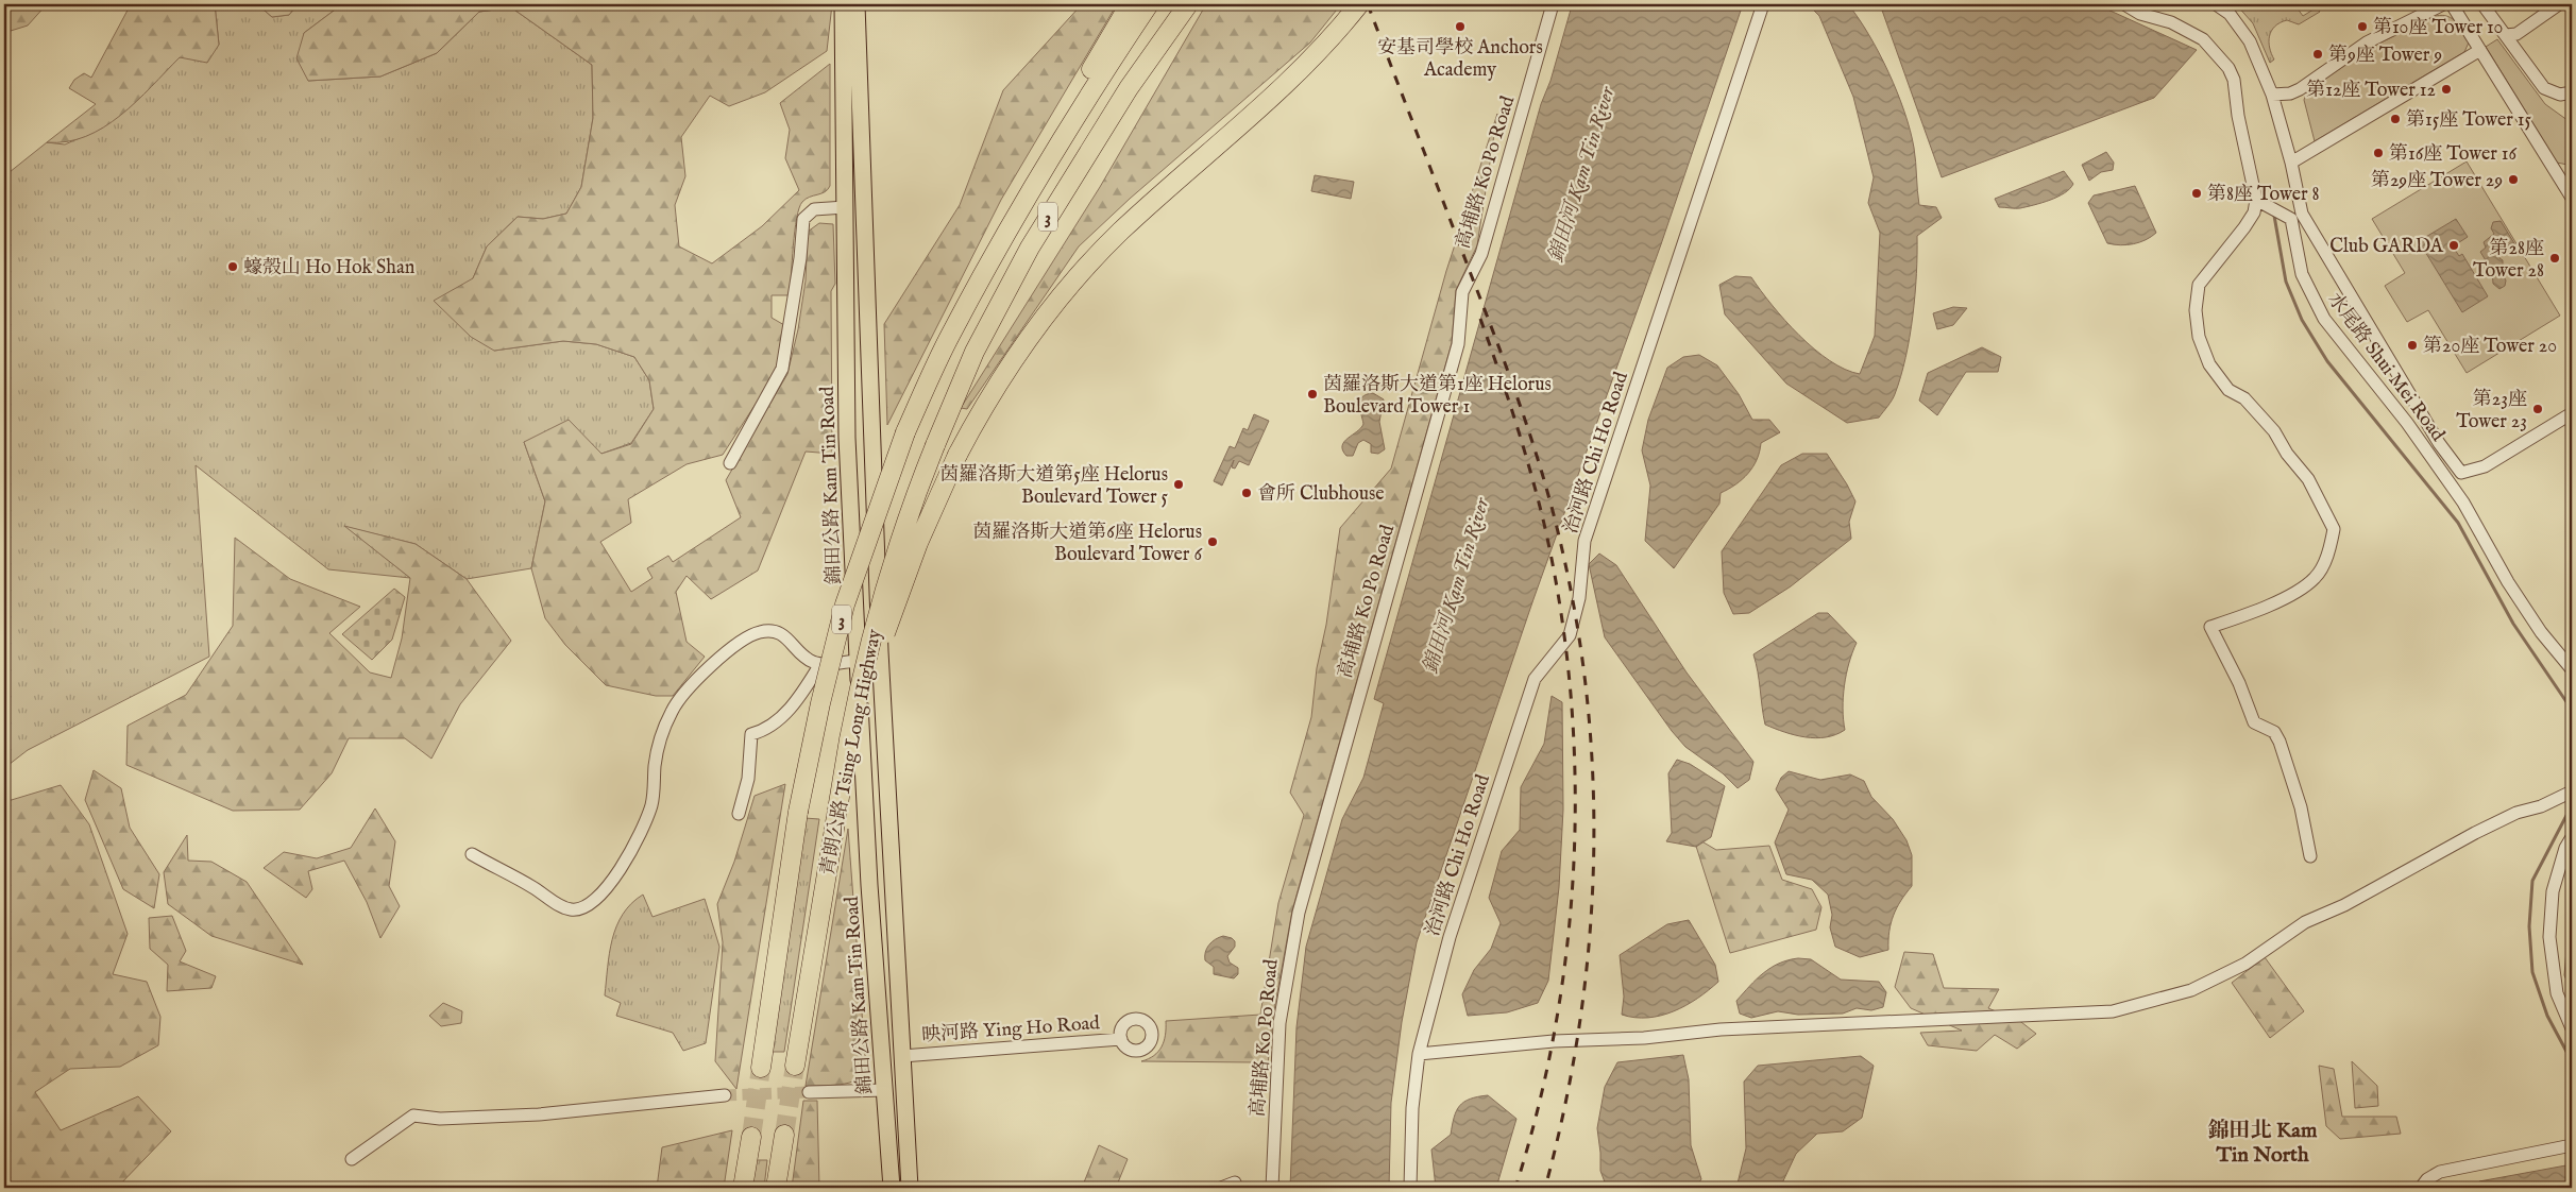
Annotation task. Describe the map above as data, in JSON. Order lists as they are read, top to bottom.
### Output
{
  "streets": {
    "highway": ["3", "青朗公路 Tsing Long Highway"],
    "main road": ["錦田公路 Kam Tin Road"],
    "street": [
      "高埔路 Ko Po Road",
      "水尾路 Shui Mei Road",
      "治河路 Chi Ho Road",
      "映河路 Ying Ho Road"
    ]
  },
  "districts": ["錦田北 Kam Tin North"],
  "water": ["錦田河 Kam Tin River"],
  "places": [
    "安基司學校 Anchors Academy",
    "第10座 Tower 10",
    "第9座 Tower 9",
    "第12座 Tower 12",
    "第15座 Tower 15",
    "第16座 Tower 16",
    "第29座 Tower 29",
    "第8座 Tower 8",
    "Club GARDA",
    "第28座 Tower 28",
    "蠔殼山 Ho Hok Shan",
    "第20座 Tower 20",
    "茵羅洛斯大道第1座 Helorus Boulevard Tower 1",
    "第23座 Tower 23",
    "茵羅洛斯大道第5座 Helorus Boulevard Tower 5",
    "會所 Clubhouse",
    "茵羅洛斯大道第6座 Helorus Boulevard Tower 6"
  ]
}
